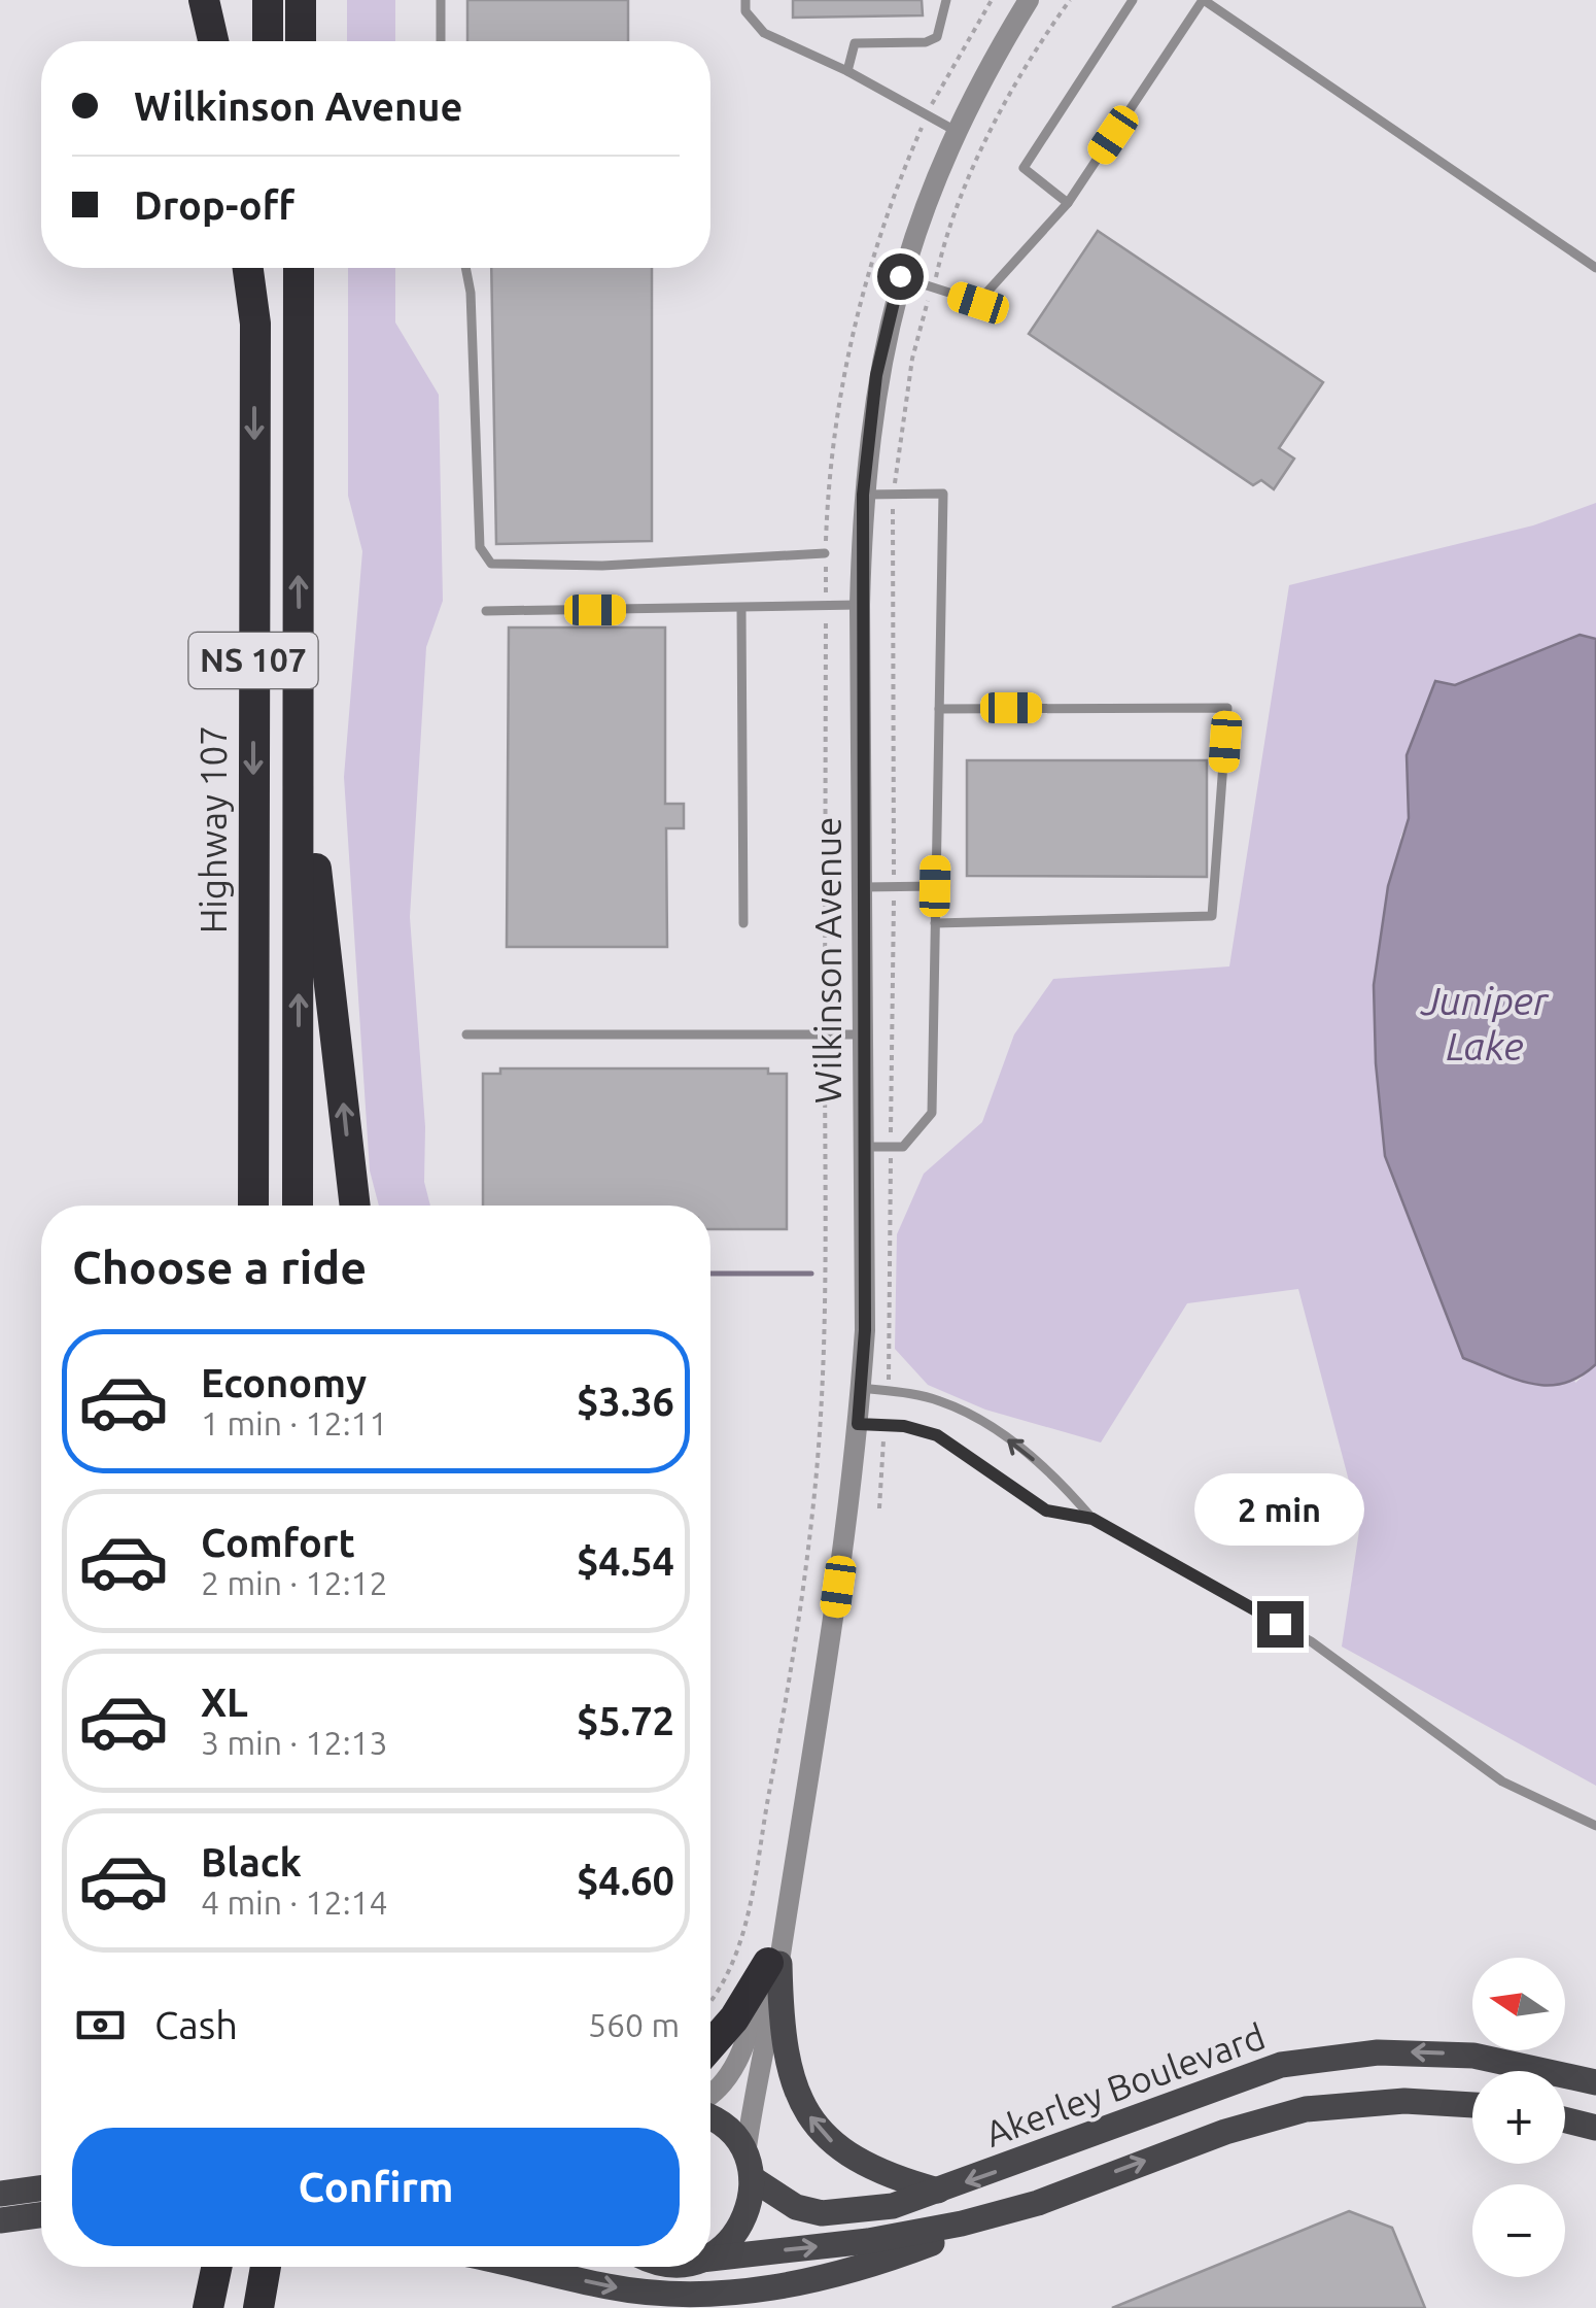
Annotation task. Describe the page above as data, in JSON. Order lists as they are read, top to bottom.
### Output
{
  "streets": {
    "highway": ["NS 107", "Highway 107"],
    "main road": ["Akerley Boulevard"],
    "street": ["Wilkinson Avenue"]
  },
  "crossings": [
    ["Wilkinson Avenue", "Akerley Boulevard"]
  ],
  "water": ["Juniper Lake"],
  "north": "left",
  "page": {
    "banner": ["Wilkinson Avenue", "Drop-off"],
    "heading": "Choose a ride",
    "list": [
      {
        "name": "Economy",
        "note": "1 min · 12:11",
        "value": "$3.36"
      },
      {
        "name": "Comfort",
        "note": "2 min · 12:12",
        "value": "$4.54"
      },
      {
        "name": "XL",
        "note": "3 min · 12:13",
        "value": "$5.72"
      },
      {
        "name": "Black",
        "note": "4 min · 12:14",
        "value": "$4.60"
      }
    ],
    "bubble": "2 min",
    "map_buttons": ["+", "−"],
    "pay": ["Cash", "560 m"],
    "buttons": "Confirm"
  }
}
